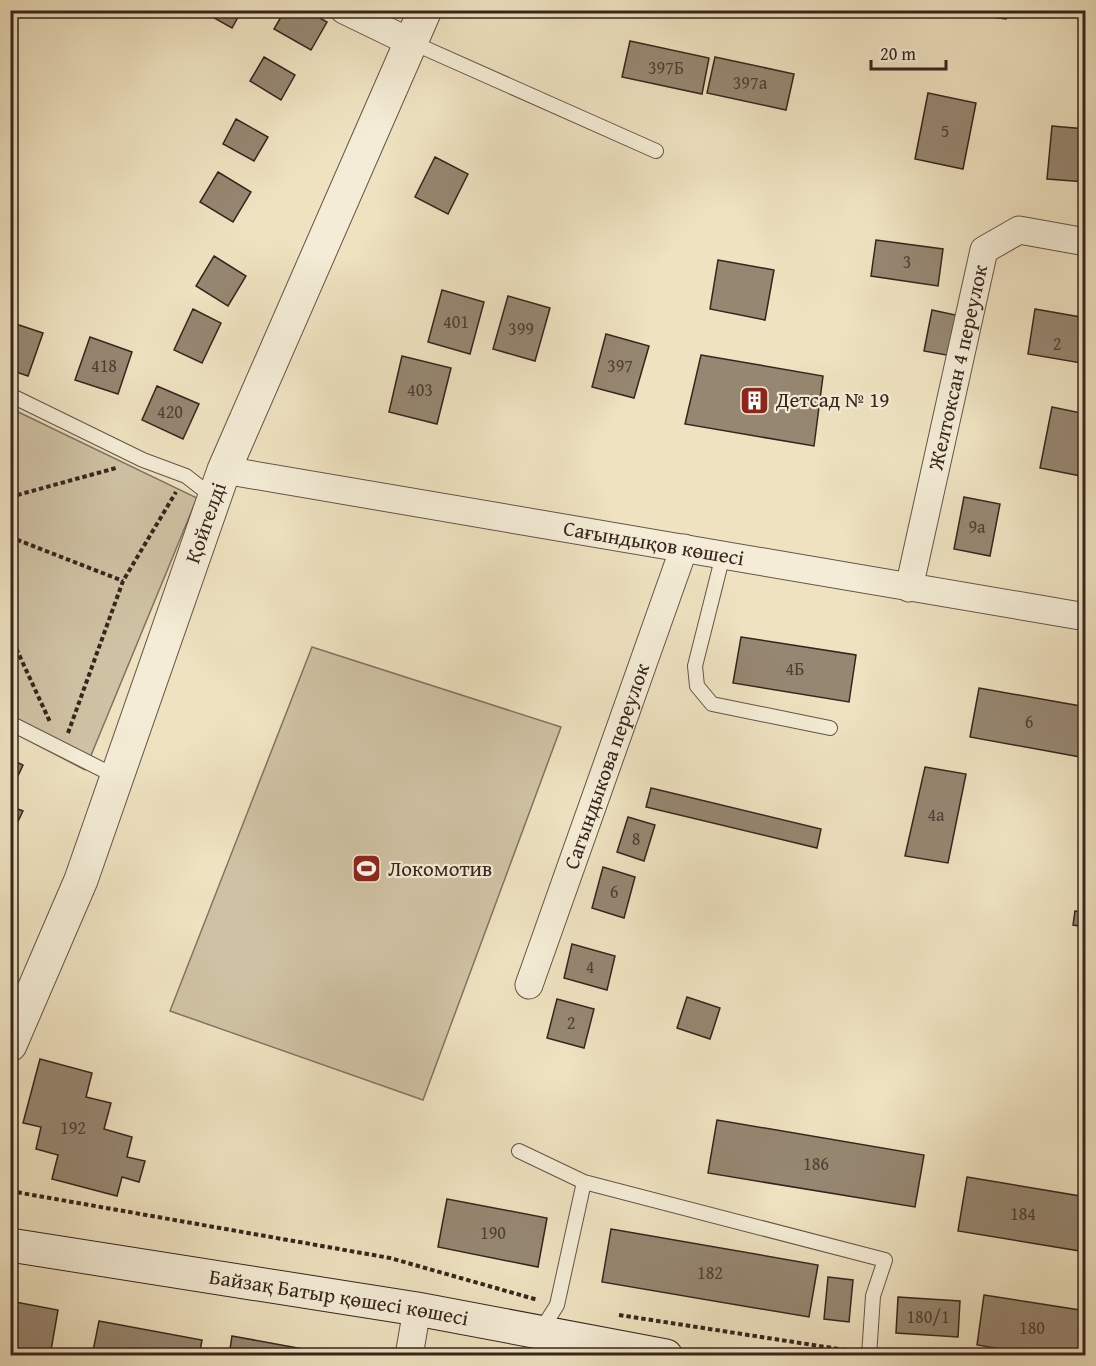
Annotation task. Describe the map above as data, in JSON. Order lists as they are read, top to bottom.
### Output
{
  "streets": {
    "street": [
      "Желтоксан 4 переулок",
      "Қойгелді",
      "Сағындықов көшесі",
      "Сагындыкова переулок",
      "Байзақ Батыр қөшесі көшесі"
    ]
  },
  "crossings": [
    ["Желтоксан 4 переулок", "Сағындықов көшесі"],
    ["Қойгелді", "Сағындықов көшесі"],
    ["Сағындықов көшесі", "Сагындыкова переулок"]
  ],
  "places": {
    "building": ["Детсад № 19"],
    "sports": ["Локомотив"]
  },
  "house_numbers": [
    "397Б",
    "397а",
    "5",
    "3",
    "401",
    "399",
    "2",
    "418",
    "397",
    "403",
    "420",
    "9а",
    "4Б",
    "6",
    "4а",
    "8",
    "6",
    "4",
    "2",
    "192",
    "186",
    "184",
    "190",
    "182",
    "180/1",
    "180"
  ],
  "scale_bar": "20 m"
}
